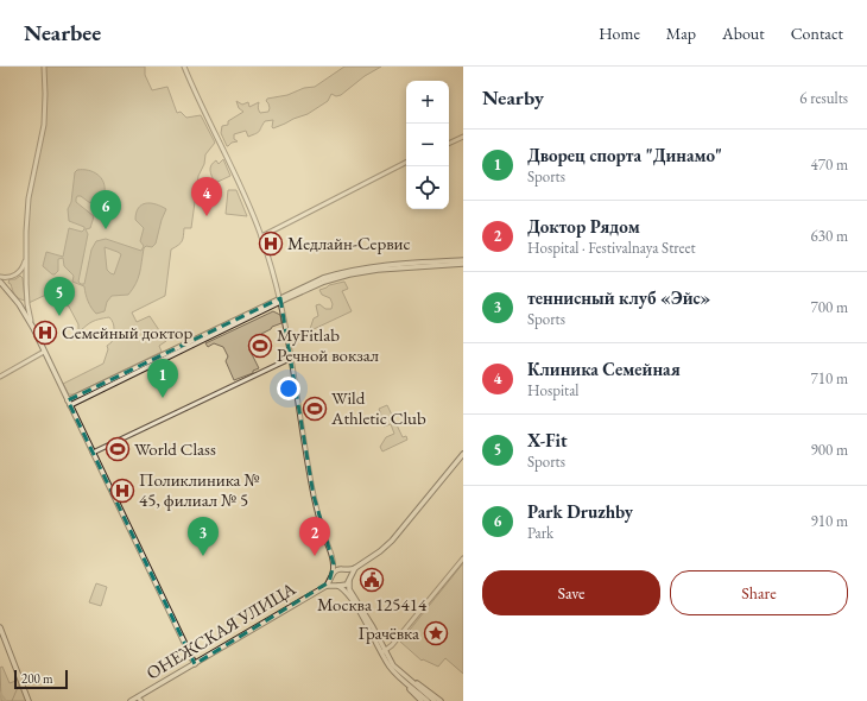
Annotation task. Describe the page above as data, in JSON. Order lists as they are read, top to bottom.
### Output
{
  "streets": {
    "main road": ["ОНЕЖСКАЯ УЛИЦА"]
  },
  "places": {
    "hospital": ["Медлайн-Сервис", "Семейный доктор", "Поликлиника № 45, филиал № 5"],
    "sports": ["MyFitlab Речной вокзал", "Wild Athletic Club", "World Class"],
    "public building": ["Москва 125414"],
    "place": ["Грачёвка"]
  },
  "scale_bar": "200 m",
  "page": {
    "header": "Nearbee",
    "nav": [
      "Home",
      "Map",
      "About",
      "Contact"
    ],
    "heading": ["Nearby", "6 results"],
    "map_buttons": ["+", "−"],
    "list": [
      {
        "mark": "1",
        "name": "Дворец спорта \"Динамо\"",
        "note": "Sports",
        "value": "470 m"
      },
      {
        "mark": "2",
        "name": "Доктор Рядом",
        "note": "Hospital · Festivalnaya Street",
        "value": "630 m"
      },
      {
        "mark": "3",
        "name": "теннисный клуб «Эйс»",
        "note": "Sports",
        "value": "700 m"
      },
      {
        "mark": "4",
        "name": "Клиника Семейная",
        "note": "Hospital",
        "value": "710 m"
      },
      {
        "mark": "5",
        "name": "X-Fit",
        "note": "Sports",
        "value": "900 m"
      },
      {
        "mark": "6",
        "name": "Park Druzhby",
        "note": "Park",
        "value": "910 m"
      }
    ],
    "pins": [
      "4",
      "6",
      "5",
      "1",
      "2",
      "3"
    ],
    "buttons": ["Save", "Share"],
    "scale": "200 m"
  }
}
